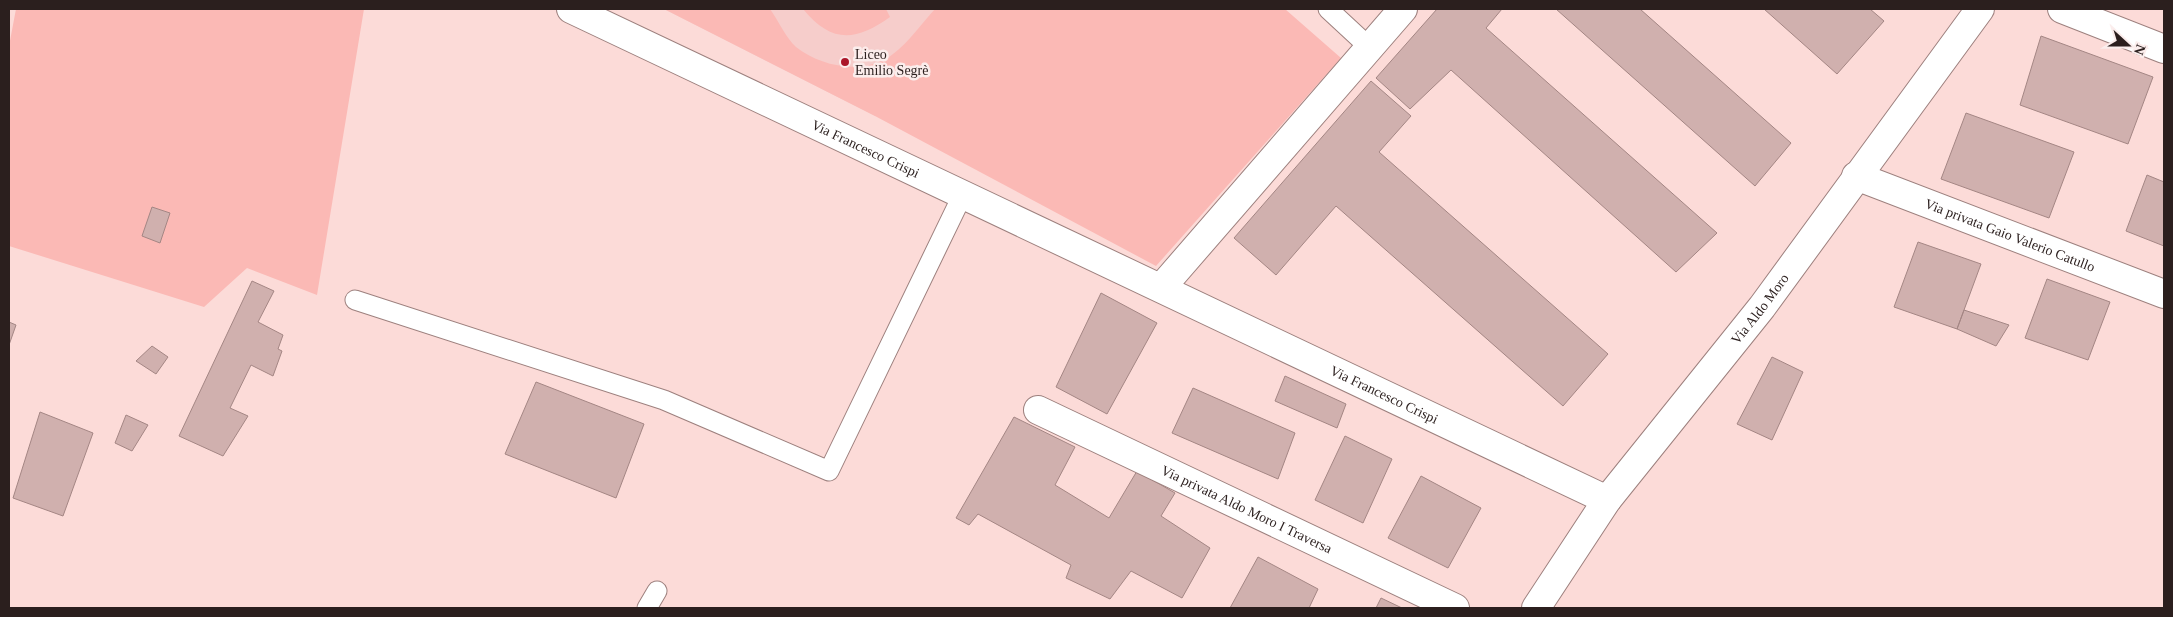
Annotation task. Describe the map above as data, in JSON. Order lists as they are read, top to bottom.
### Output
{
  "streets": {
    "street": [
      "Via Francesco Crispi",
      "Via privata Gaio Valerio Catullo",
      "Via Aldo Moro",
      "Via privata Aldo Moro I Traversa"
    ]
  },
  "crossings": [
    ["Via Francesco Crispi", "Via Aldo Moro"],
    ["Via privata Gaio Valerio Catullo", "Via Aldo Moro"]
  ],
  "places": ["Liceo Emilio Segrè"],
  "north": "right"
}
